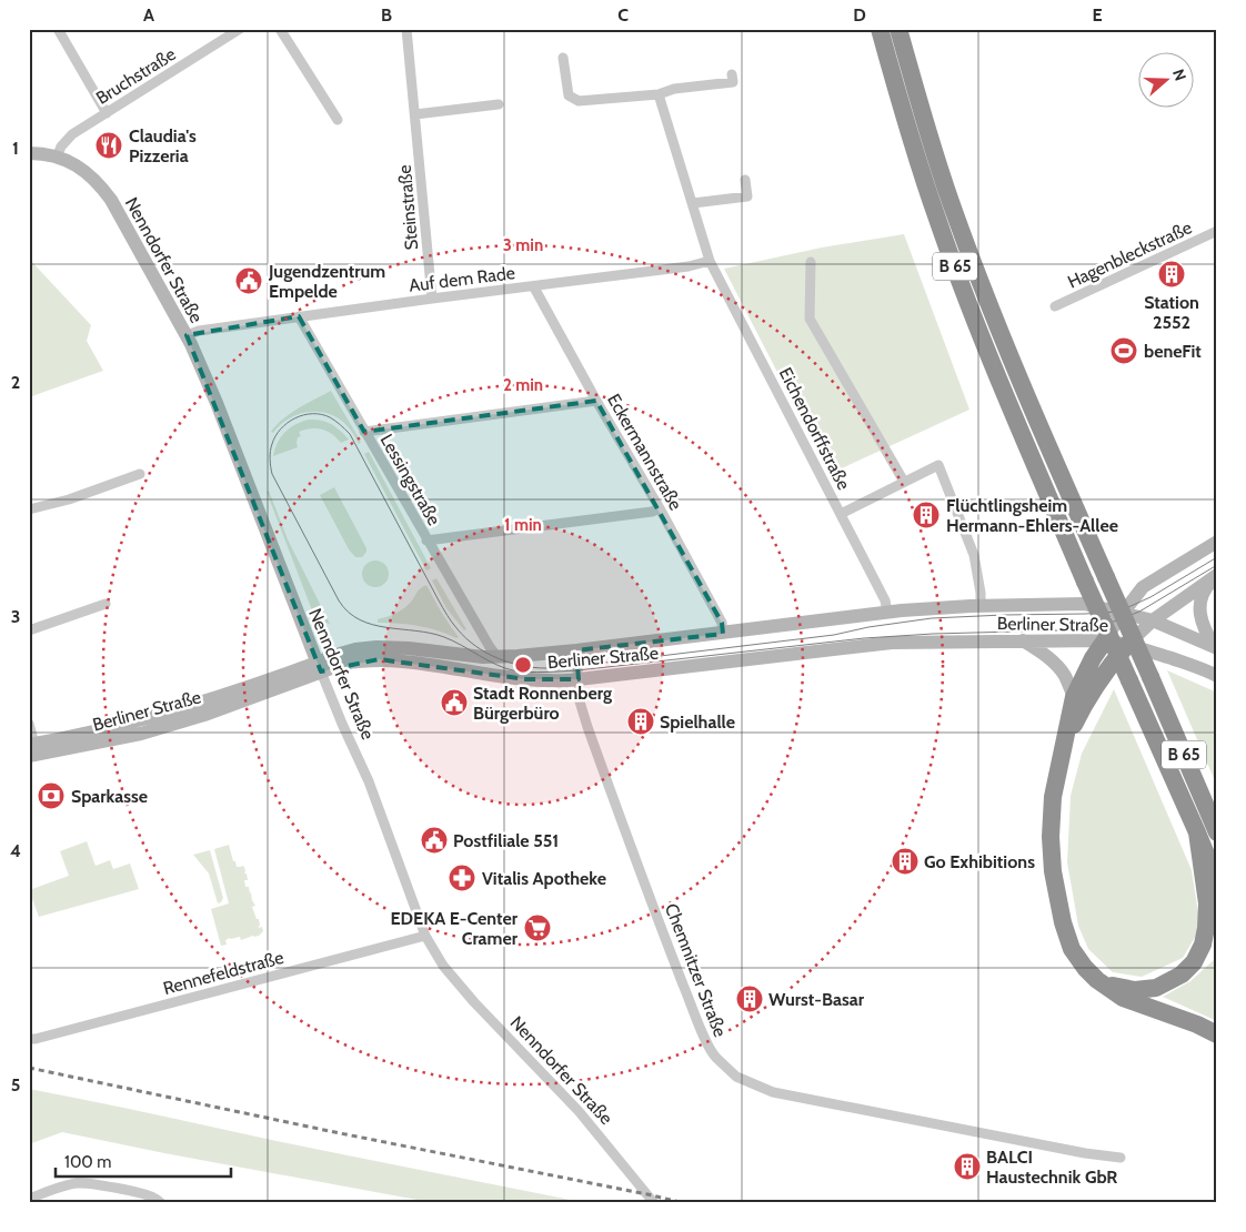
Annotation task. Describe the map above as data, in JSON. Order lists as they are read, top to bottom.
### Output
{
  "streets": {
    "highway": ["B 65"],
    "street": [
      "Bruchstraße",
      "Steinstraße",
      "Hagenbleckstraße",
      "Nenndorfer Straße",
      "Auf dem Rade",
      "Eichendorffstraße",
      "Eckermannstraße",
      "Lessingstraße",
      "Berliner Straße",
      "Chemnitzer Straße",
      "Rennefeldstraße"
    ]
  },
  "crossings": [
    ["Bruchstraße", "Nenndorfer Straße"],
    ["Steinstraße", "Auf dem Rade"],
    ["Nenndorfer Straße", "Auf dem Rade"],
    ["Nenndorfer Straße", "Berliner Straße"],
    ["Nenndorfer Straße", "Rennefeldstraße"],
    ["Auf dem Rade", "Eichendorffstraße"],
    ["Auf dem Rade", "Eckermannstraße"],
    ["Auf dem Rade", "Lessingstraße"],
    ["Eichendorffstraße", "Berliner Straße"],
    ["Eckermannstraße", "Berliner Straße"],
    ["Lessingstraße", "Berliner Straße"],
    ["Berliner Straße", "Chemnitzer Straße"]
  ],
  "places": {
    "restaurant": ["Claudia's Pizzeria"],
    "building": [
      "Station 2552",
      "Flüchtlingsheim Hermann-Ehlers-Allee",
      "Spielhalle",
      "Go Exhibitions",
      "Wurst-Basar",
      "BALCI Haustechnik GbR"
    ],
    "public building": ["Jugendzentrum Empelde", "Stadt Ronnenberg Bürgerbüro", "Postfiliale 551"],
    "sports": ["beneFit"],
    "bank": ["Sparkasse"],
    "pharmacy": ["Vitalis Apotheke"],
    "supermarket": ["EDEKA E-Center Cramer"]
  },
  "scale_bar": "100 m",
  "north": "right",
  "grid": {
    "columns": [
      "A",
      "B",
      "C",
      "D",
      "E"
    ],
    "rows": [
      "1",
      "2",
      "3",
      "4",
      "5"
    ]
  },
  "rings": ["3 min", "2 min", "1 min"]
}
